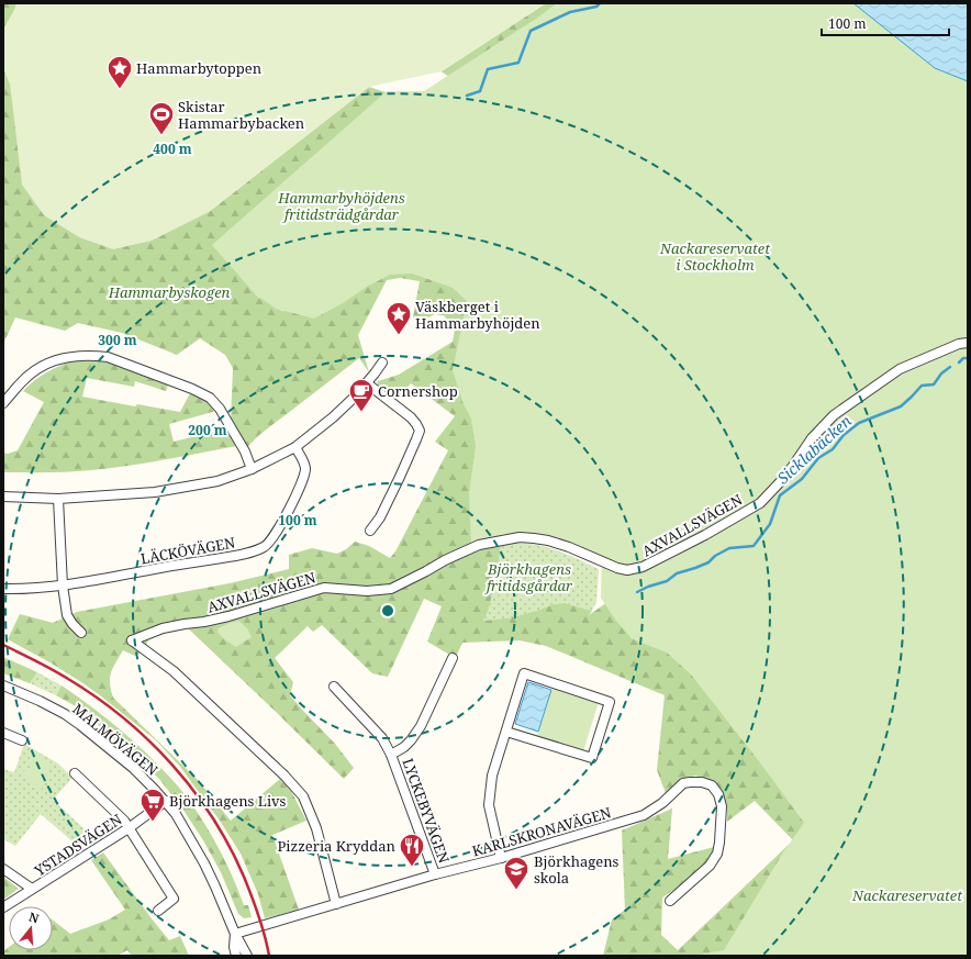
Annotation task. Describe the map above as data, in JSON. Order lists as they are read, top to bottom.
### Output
{
  "streets": {
    "street": [
      "AXVALLSVÄGEN",
      "LÄCKÖVÄGEN",
      "MALMÖVÄGEN",
      "LYCKEBYVÄGEN",
      "KARLSKRONAVÄGEN",
      "YSTADSVÄGEN"
    ]
  },
  "crossings": [
    ["AXVALLSVÄGEN", "KARLSKRONAVÄGEN"],
    ["MALMÖVÄGEN", "KARLSKRONAVÄGEN"],
    ["MALMÖVÄGEN", "YSTADSVÄGEN"],
    ["LYCKEBYVÄGEN", "KARLSKRONAVÄGEN"]
  ],
  "water": ["Sicklabäcken"],
  "parks": [
    "Hammarbyhöjdens fritidsträdgårdar",
    "Nackareservatet i Stockholm",
    "Hammarbyskogen",
    "Björkhagens fritidsgårdar",
    "Nackareservatet"
  ],
  "places": {
    "place": ["Hammarbytoppen", "Väskberget i Hammarbyhöjden"],
    "sports": ["Skistar Hammarbybacken"],
    "cafe": ["Cornershop"],
    "supermarket": ["Björkhagens Livs"],
    "restaurant": ["Pizzeria Kryddan"],
    "school or university": ["Björkhagens skola"]
  },
  "scale_bar": "100 m",
  "north": "top",
  "rings": [
    "400 m",
    "300 m",
    "200 m",
    "100 m"
  ]
}
